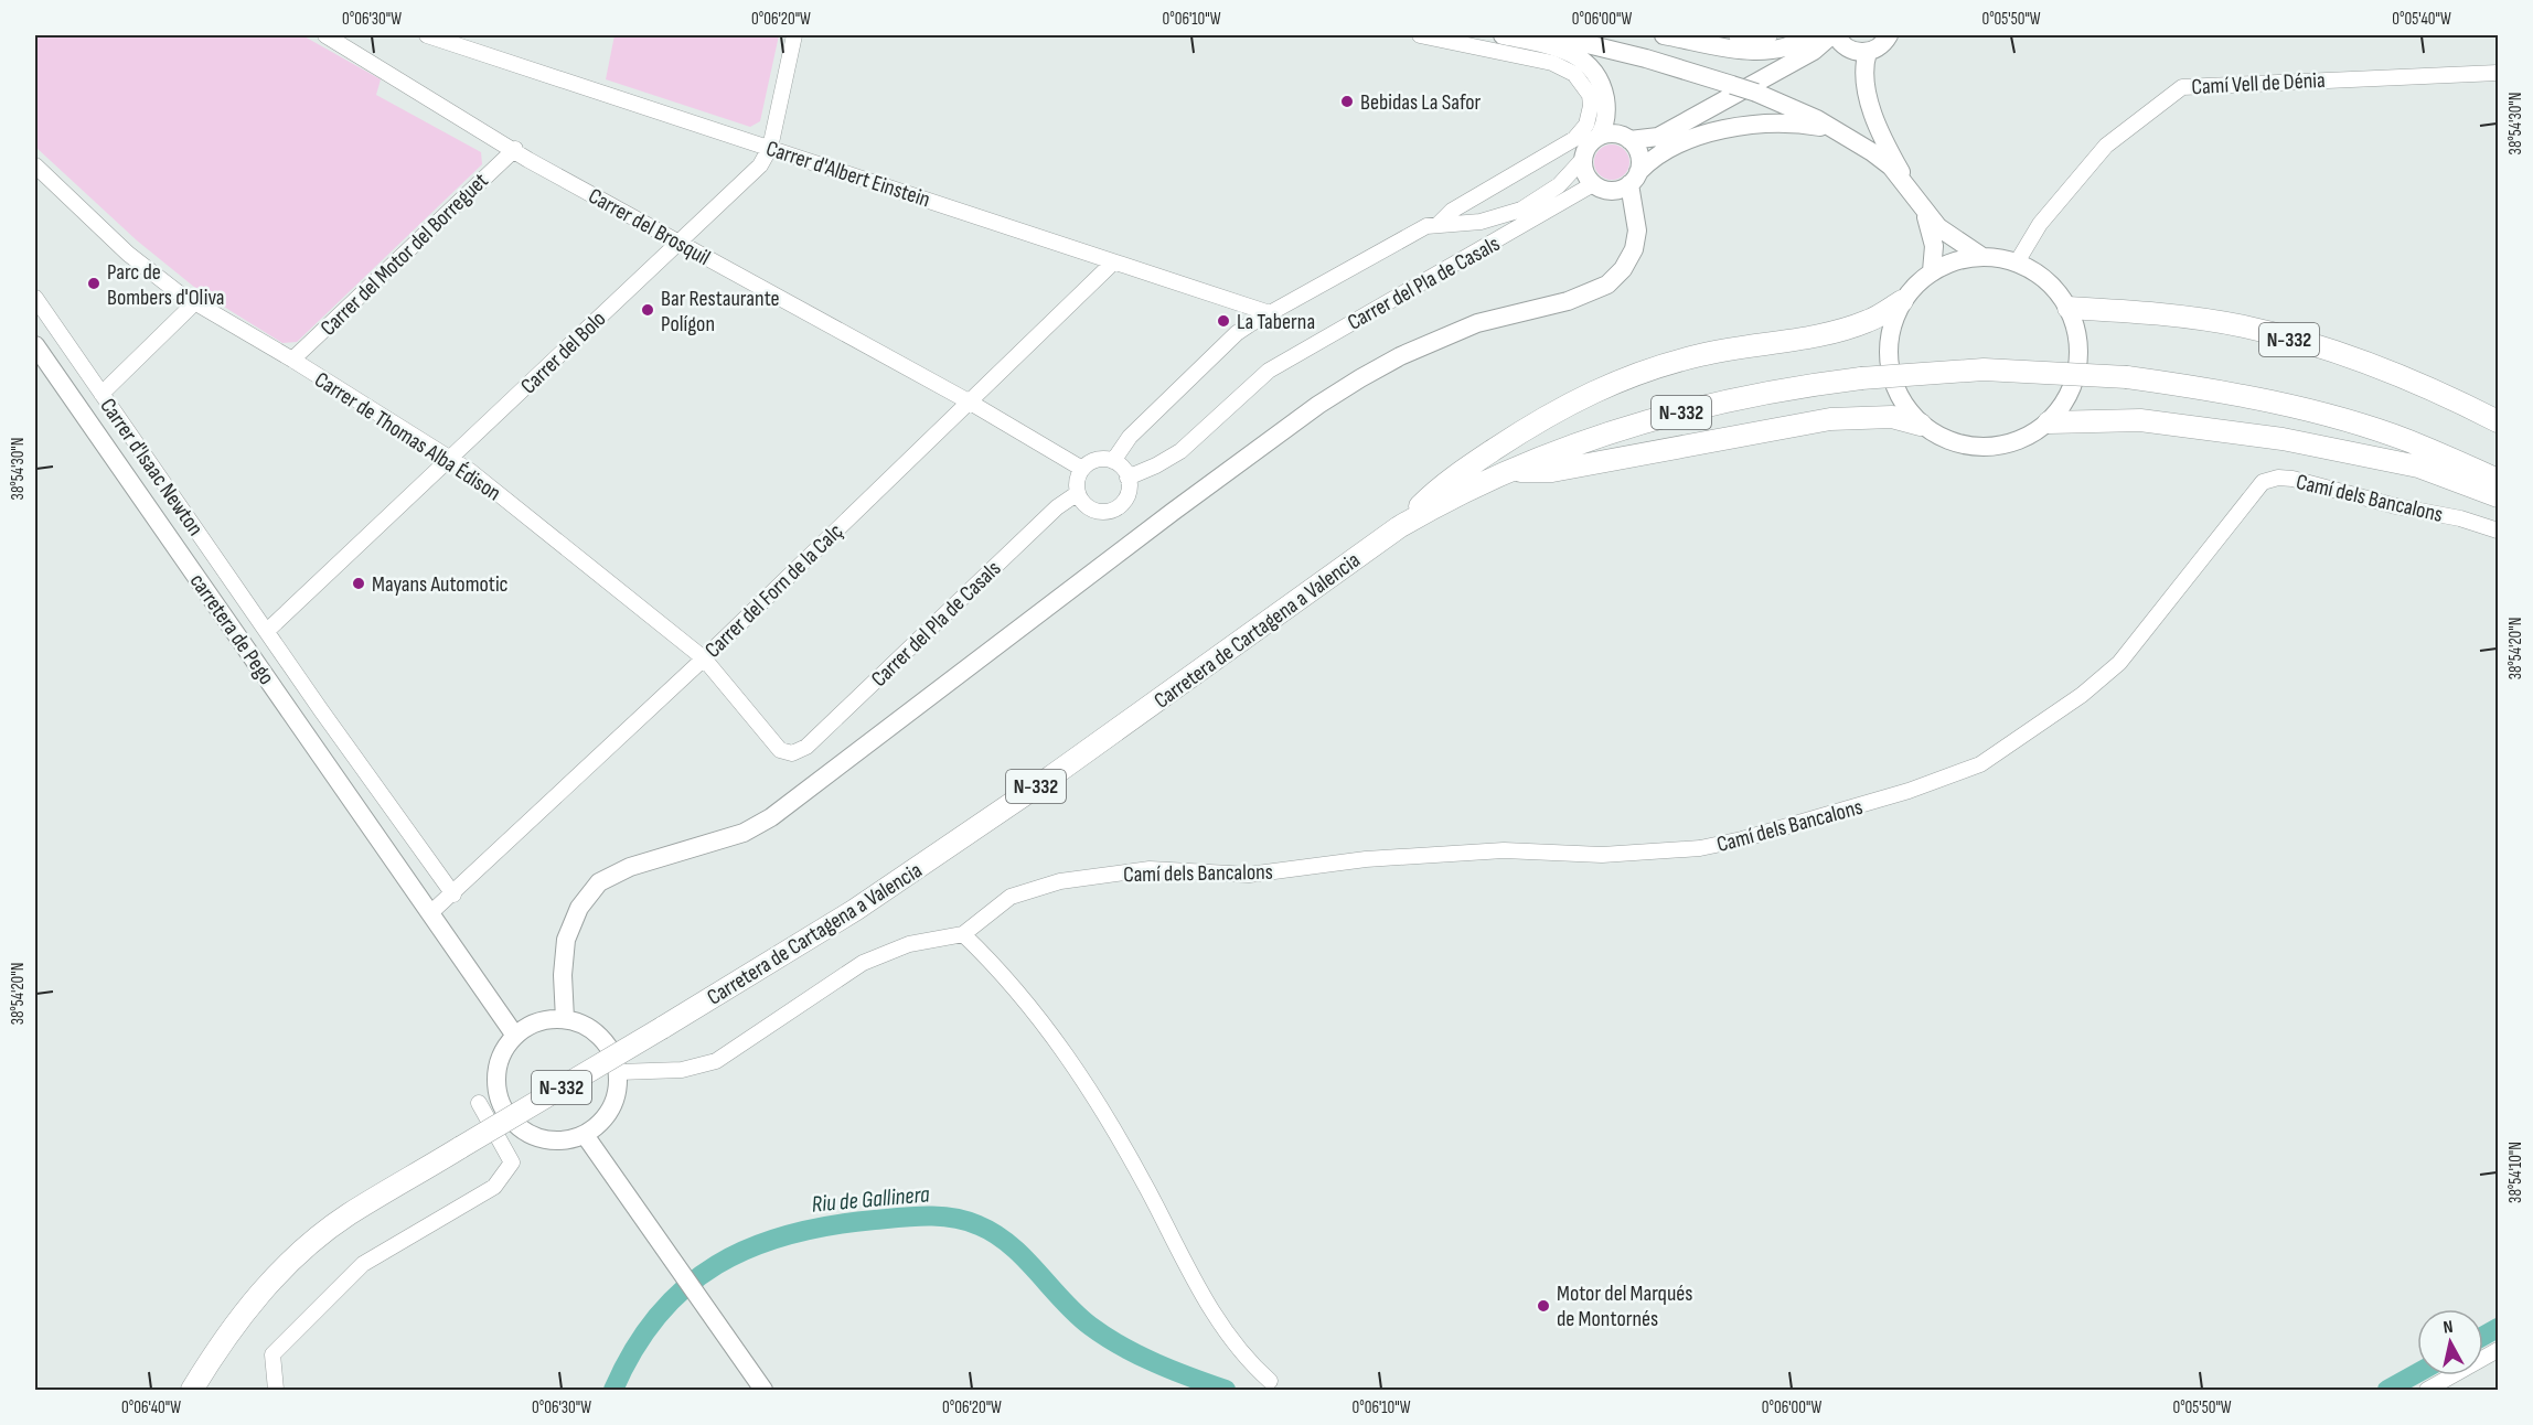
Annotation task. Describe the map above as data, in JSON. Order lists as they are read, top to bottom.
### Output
{
  "streets": {
    "highway": ["N-332", "Carretera de Cartagena a Valencia"],
    "main road": ["carretera de Pego"],
    "street": [
      "Camí Vell de Dénia",
      "Carrer d'Albert Einstein",
      "Carrer del Brosquil",
      "Carrer del Motor del Borreguet",
      "Carrer del Pla de Casals",
      "Carrer del Bolo",
      "Carrer de Thomas Alba Édison",
      "Carrer d'Isaac Newton",
      "Camí dels Bancalons",
      "Carrer del Forn de la Calç"
    ]
  },
  "crossings": [
    ["Camí Vell de Dénia", "N-332"],
    ["Carrer d'Albert Einstein", "Carrer del Pla de Casals"],
    ["Carrer d'Albert Einstein", "Carrer del Bolo"],
    ["Carrer d'Albert Einstein", "Carrer del Forn de la Calç"],
    ["Carrer del Brosquil", "Carrer del Motor del Borreguet"],
    ["Carrer del Brosquil", "Carrer del Pla de Casals"],
    ["Carrer del Brosquil", "Carrer del Bolo"],
    ["Carrer del Brosquil", "Carrer del Forn de la Calç"],
    ["Carrer del Motor del Borreguet", "Carrer de Thomas Alba Édison"],
    ["Carrer del Pla de Casals", "Carrer de Thomas Alba Édison"],
    ["Carrer del Bolo", "Carrer de Thomas Alba Édison"],
    ["Carrer del Bolo", "Carrer d'Isaac Newton"],
    ["Carrer de Thomas Alba Édison", "Carrer del Forn de la Calç"],
    ["Carrer d'Isaac Newton", "Carrer del Forn de la Calç"],
    ["Carrer del Forn de la Calç", "carretera de Pego"]
  ],
  "water": ["Riu de Gallinera"],
  "places": [
    "Bebidas La Safor",
    "Parc de Bombers d'Oliva",
    "Bar Restaurante Polígon",
    "La Taberna",
    "Mayans Automotic",
    "Motor del Marqués de Montornés"
  ],
  "north": "top",
  "coordinates": [
    "0°06'30\"W",
    "0°06'20\"W",
    "0°06'10\"W",
    "0°06'00\"W",
    "0°05'50\"W",
    "0°05'40\"W",
    "38°54'30\"N",
    "38°54'20\"N",
    "38°54'10\"N",
    "0°06'40\"W"
  ]
}
